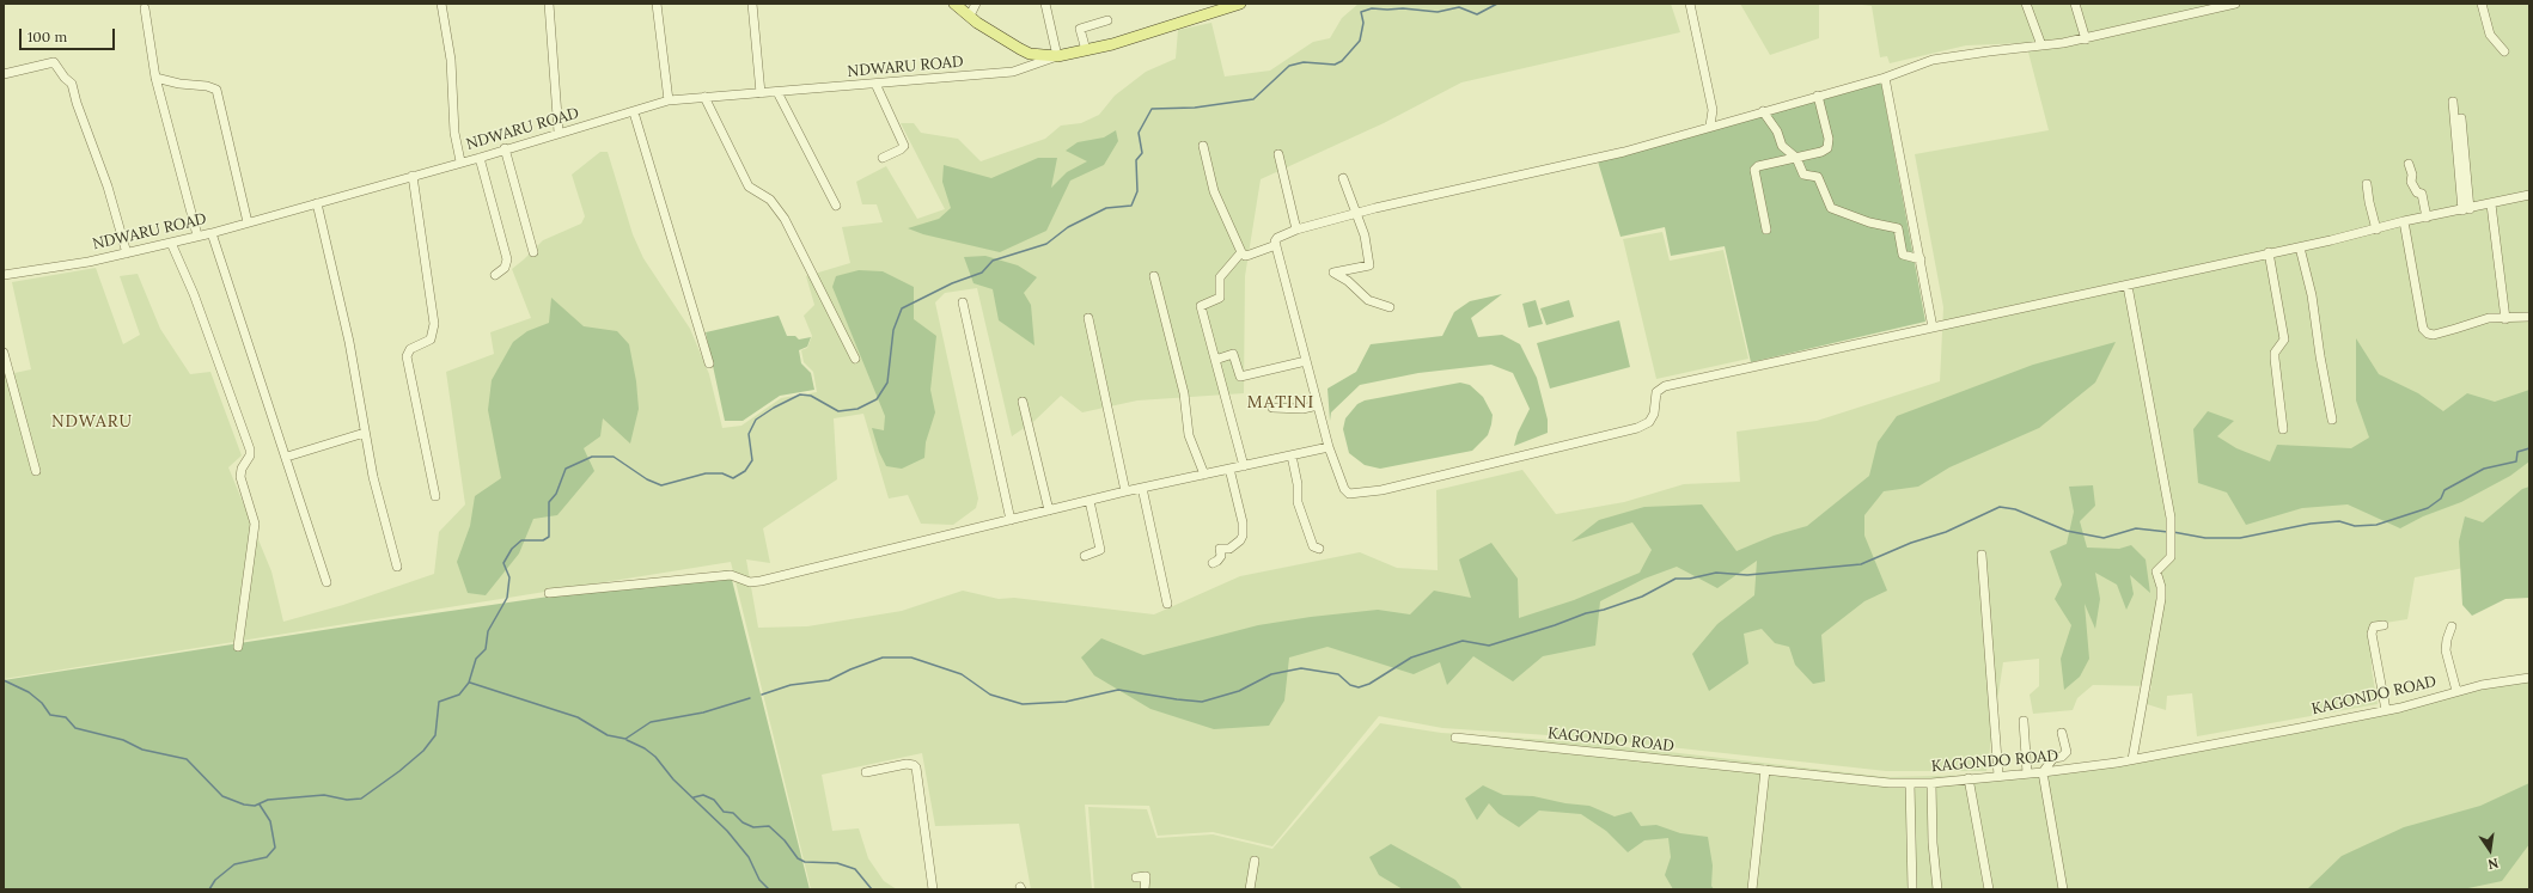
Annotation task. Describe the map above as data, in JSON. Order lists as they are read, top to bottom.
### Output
{
  "streets": {
    "street": ["NDWARU ROAD", "KAGONDO ROAD"]
  },
  "districts": ["MATINI", "NDWARU"],
  "scale_bar": "100 m",
  "north": "bottom"
}
